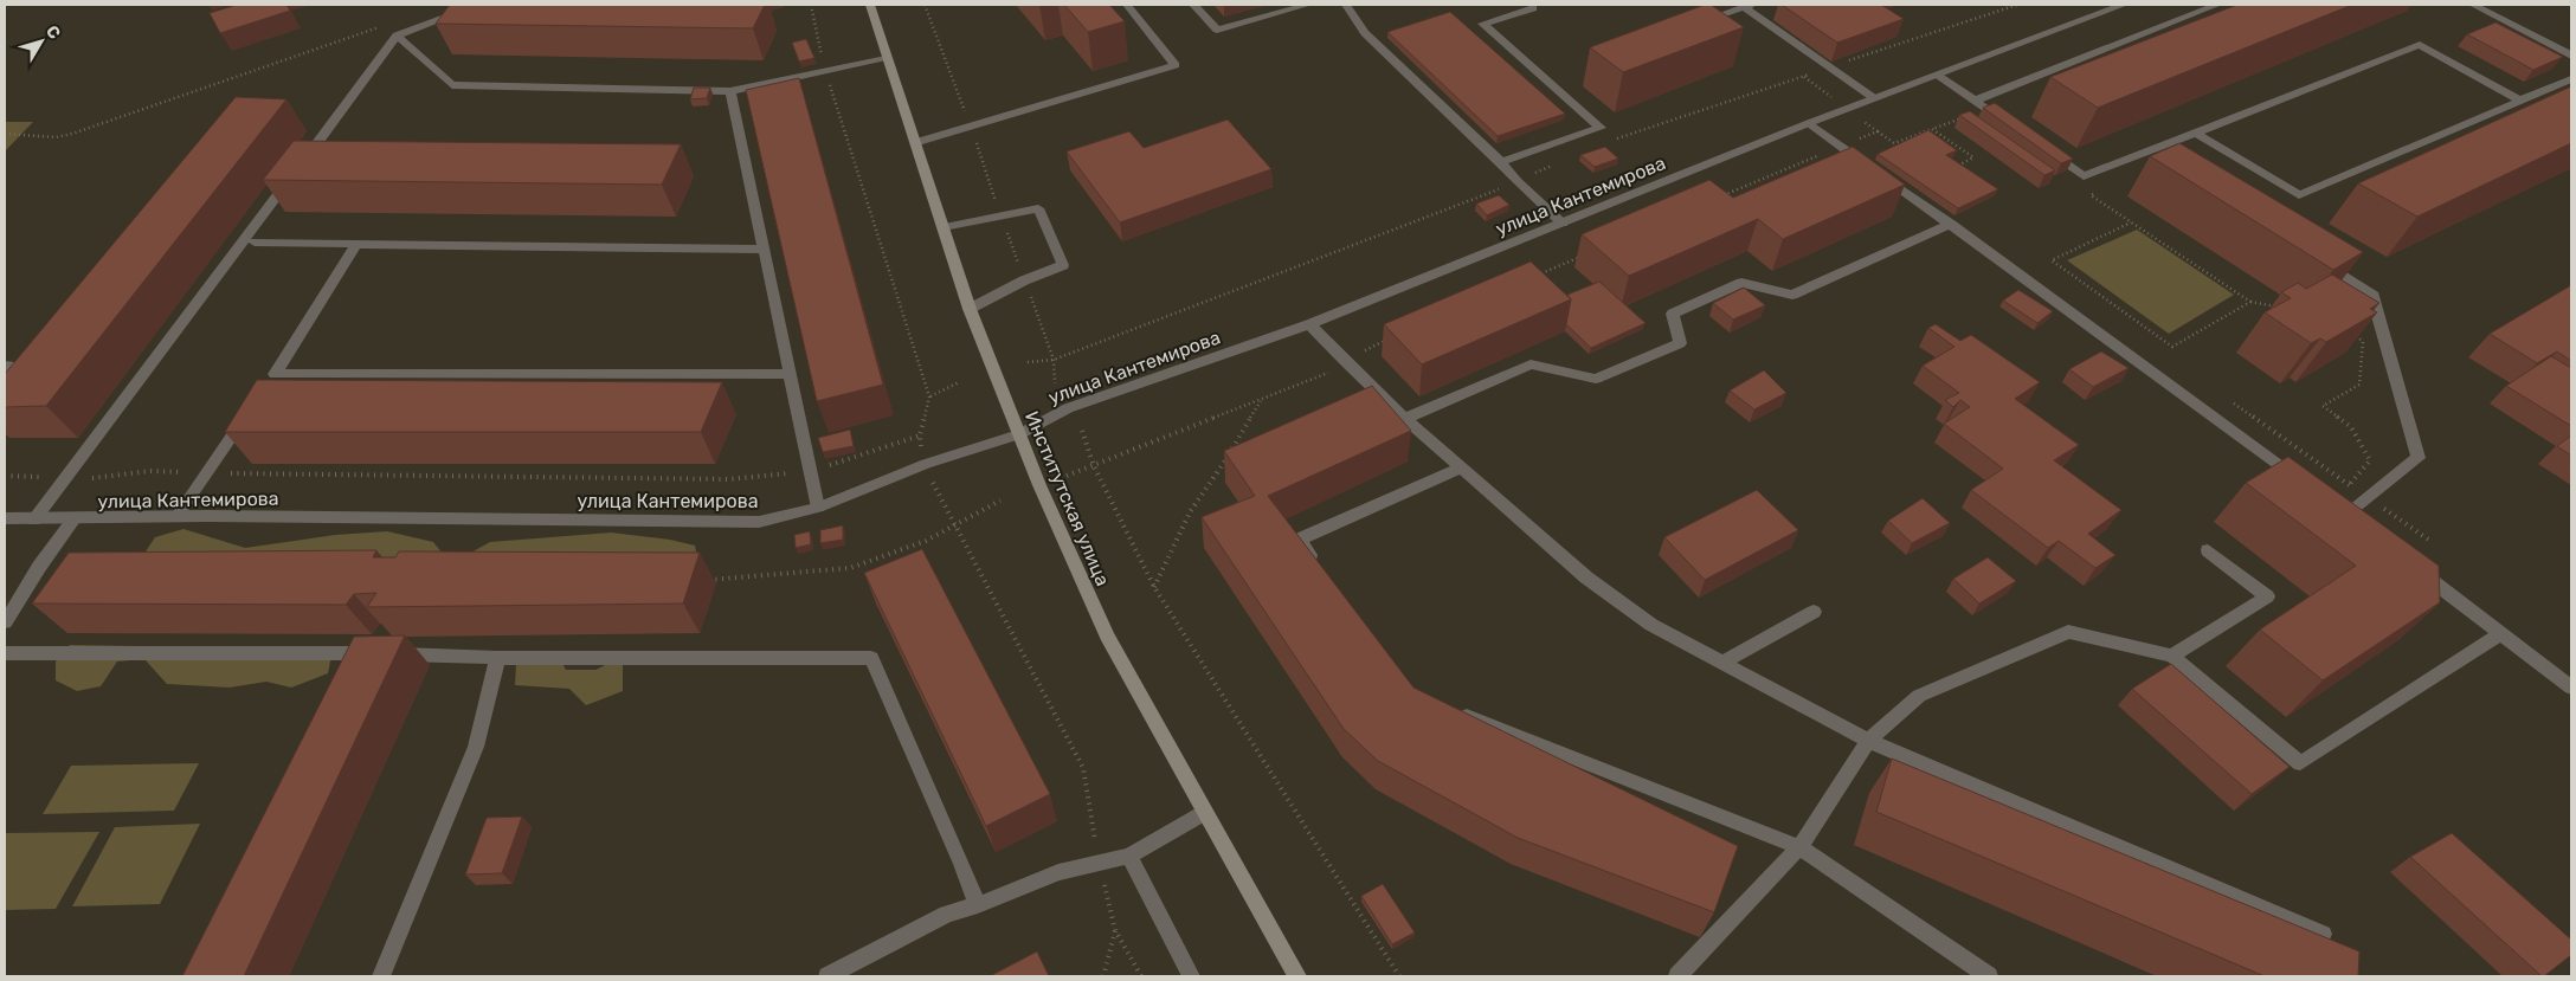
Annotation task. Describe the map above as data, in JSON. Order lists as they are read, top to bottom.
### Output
{
  "streets": {
    "main road": ["Институтская улица"],
    "street": ["улица Кантемирова"]
  },
  "crossings": [
    ["улица Кантемирова", "Институтская улица"]
  ],
  "north": "top right"
}
